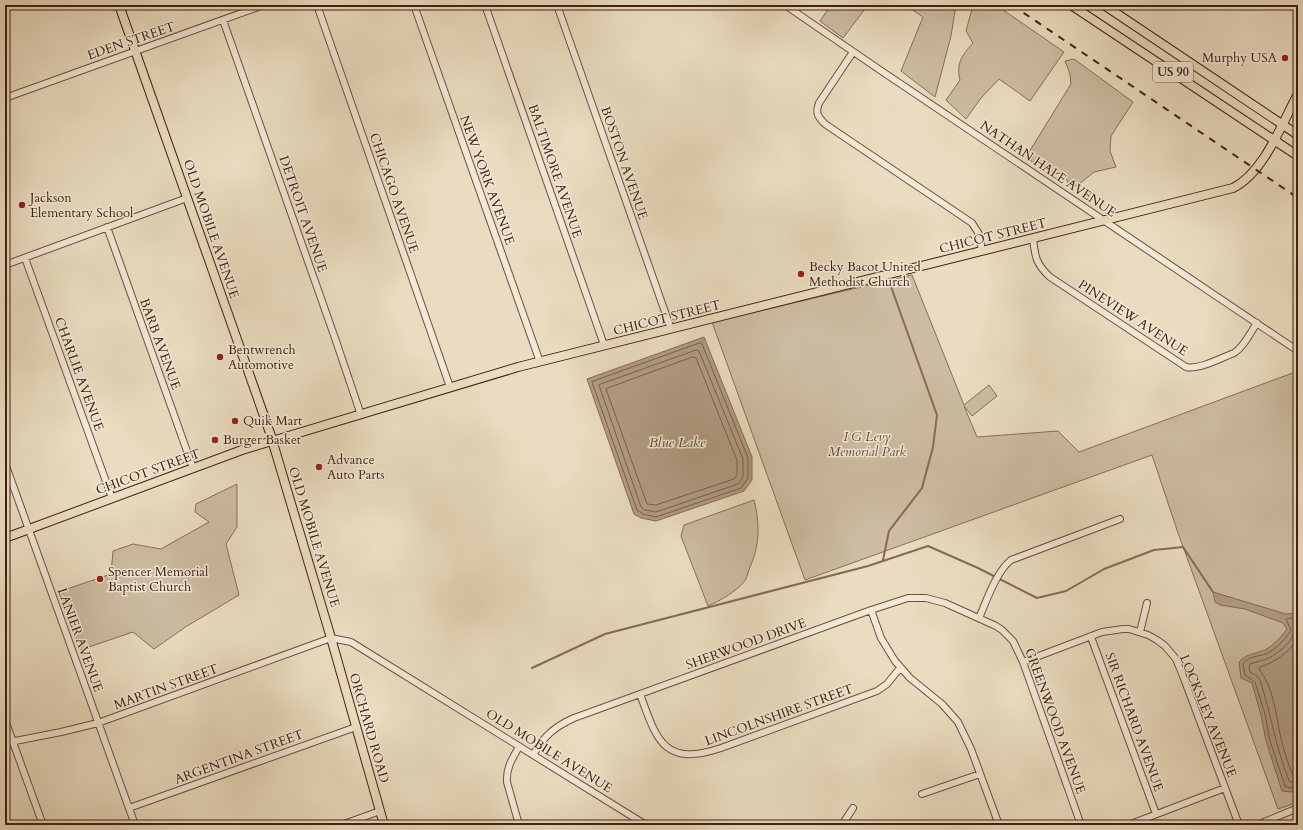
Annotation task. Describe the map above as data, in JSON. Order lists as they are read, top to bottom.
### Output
{
  "streets": {
    "main road": [
      "US 90",
      "OLD MOBILE AVENUE",
      "CHICOT STREET",
      "ORCHARD ROAD"
    ],
    "street": [
      "EDEN STREET",
      "BOSTON AVENUE",
      "NATHAN HALE AVENUE",
      "BALTIMORE AVENUE",
      "NEW YORK AVENUE",
      "CHICAGO AVENUE",
      "DETROIT AVENUE",
      "PINEVIEW AVENUE",
      "BARB AVENUE",
      "CHARLIE AVENUE",
      "LANIER AVENUE",
      "SHERWOOD DRIVE",
      "MARTIN STREET",
      "LINCOLNSHIRE STREET",
      "LOCKSLEY AVENUE",
      "GREENWOOD AVENUE",
      "SIR RICHARD AVENUE",
      "ARGENTINA STREET"
    ]
  },
  "crossings": [
    ["EDEN STREET", "DETROIT AVENUE"],
    ["EDEN STREET", "OLD MOBILE AVENUE"],
    ["US 90", "CHICOT STREET"],
    ["BOSTON AVENUE", "CHICOT STREET"],
    ["NATHAN HALE AVENUE", "CHICOT STREET"],
    ["NATHAN HALE AVENUE", "PINEVIEW AVENUE"],
    ["BALTIMORE AVENUE", "CHICOT STREET"],
    ["NEW YORK AVENUE", "CHICOT STREET"],
    ["CHICAGO AVENUE", "CHICOT STREET"],
    ["DETROIT AVENUE", "CHICOT STREET"],
    ["OLD MOBILE AVENUE", "CHICOT STREET"],
    ["OLD MOBILE AVENUE", "SHERWOOD DRIVE"],
    ["OLD MOBILE AVENUE", "MARTIN STREET"],
    ["OLD MOBILE AVENUE", "ORCHARD ROAD"],
    ["CHICOT STREET", "PINEVIEW AVENUE"],
    ["CHICOT STREET", "BARB AVENUE"],
    ["CHICOT STREET", "CHARLIE AVENUE"],
    ["CHICOT STREET", "LANIER AVENUE"],
    ["LANIER AVENUE", "MARTIN STREET"],
    ["LANIER AVENUE", "ARGENTINA STREET"],
    ["SHERWOOD DRIVE", "LINCOLNSHIRE STREET"],
    ["SHERWOOD DRIVE", "GREENWOOD AVENUE"],
    ["MARTIN STREET", "ORCHARD ROAD"],
    ["LOCKSLEY AVENUE", "GREENWOOD AVENUE"],
    ["LOCKSLEY AVENUE", "SIR RICHARD AVENUE"],
    ["ORCHARD ROAD", "ARGENTINA STREET"]
  ],
  "water": ["Blue Lake"],
  "parks": ["I G Levy Memorial Park"],
  "places": [
    "Murphy USA",
    "Jackson Elementary School",
    "Becky Bacot United Methodist Church",
    "Bentwrench Automotive",
    "Quik Mart",
    "Burger Basket",
    "Advance Auto Parts",
    "Spencer Memorial Baptist Church"
  ]
}
